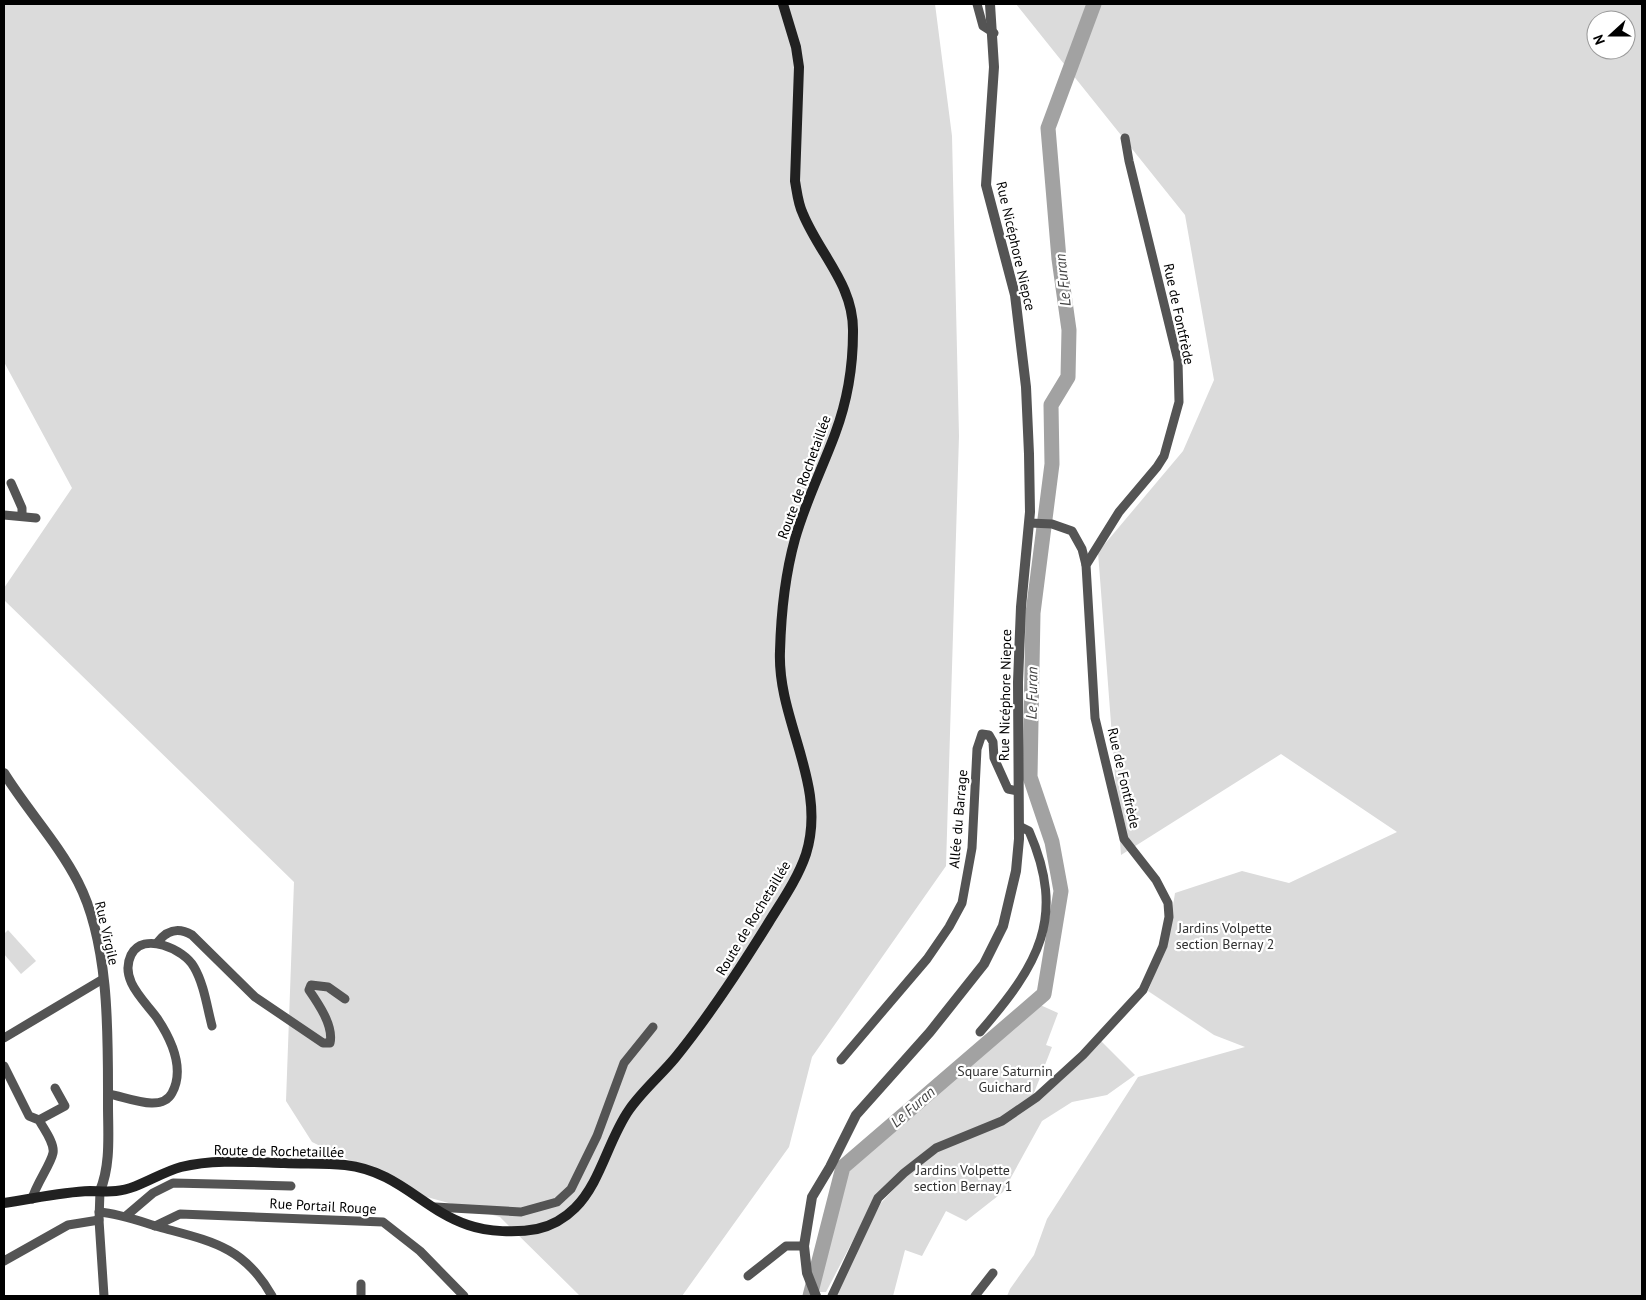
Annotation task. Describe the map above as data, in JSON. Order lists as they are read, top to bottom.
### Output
{
  "streets": {
    "main road": ["Route de Rochetaillée"],
    "street": [
      "Rue Nicéphore Niepce",
      "Rue de Fontfrède",
      "Allée du Barrage",
      "Rue Virgile",
      "Rue Portail Rouge"
    ]
  },
  "crossings": [
    ["Rue Nicéphore Niepce", "Allée du Barrage"],
    ["Route de Rochetaillée", "Rue Virgile"]
  ],
  "water": ["Le Furan"],
  "parks": ["Jardins Volpette section Bernay 2", "Square Saturnin Guichard", "Jardins Volpette section Bernay 1"],
  "north": "left"
}
